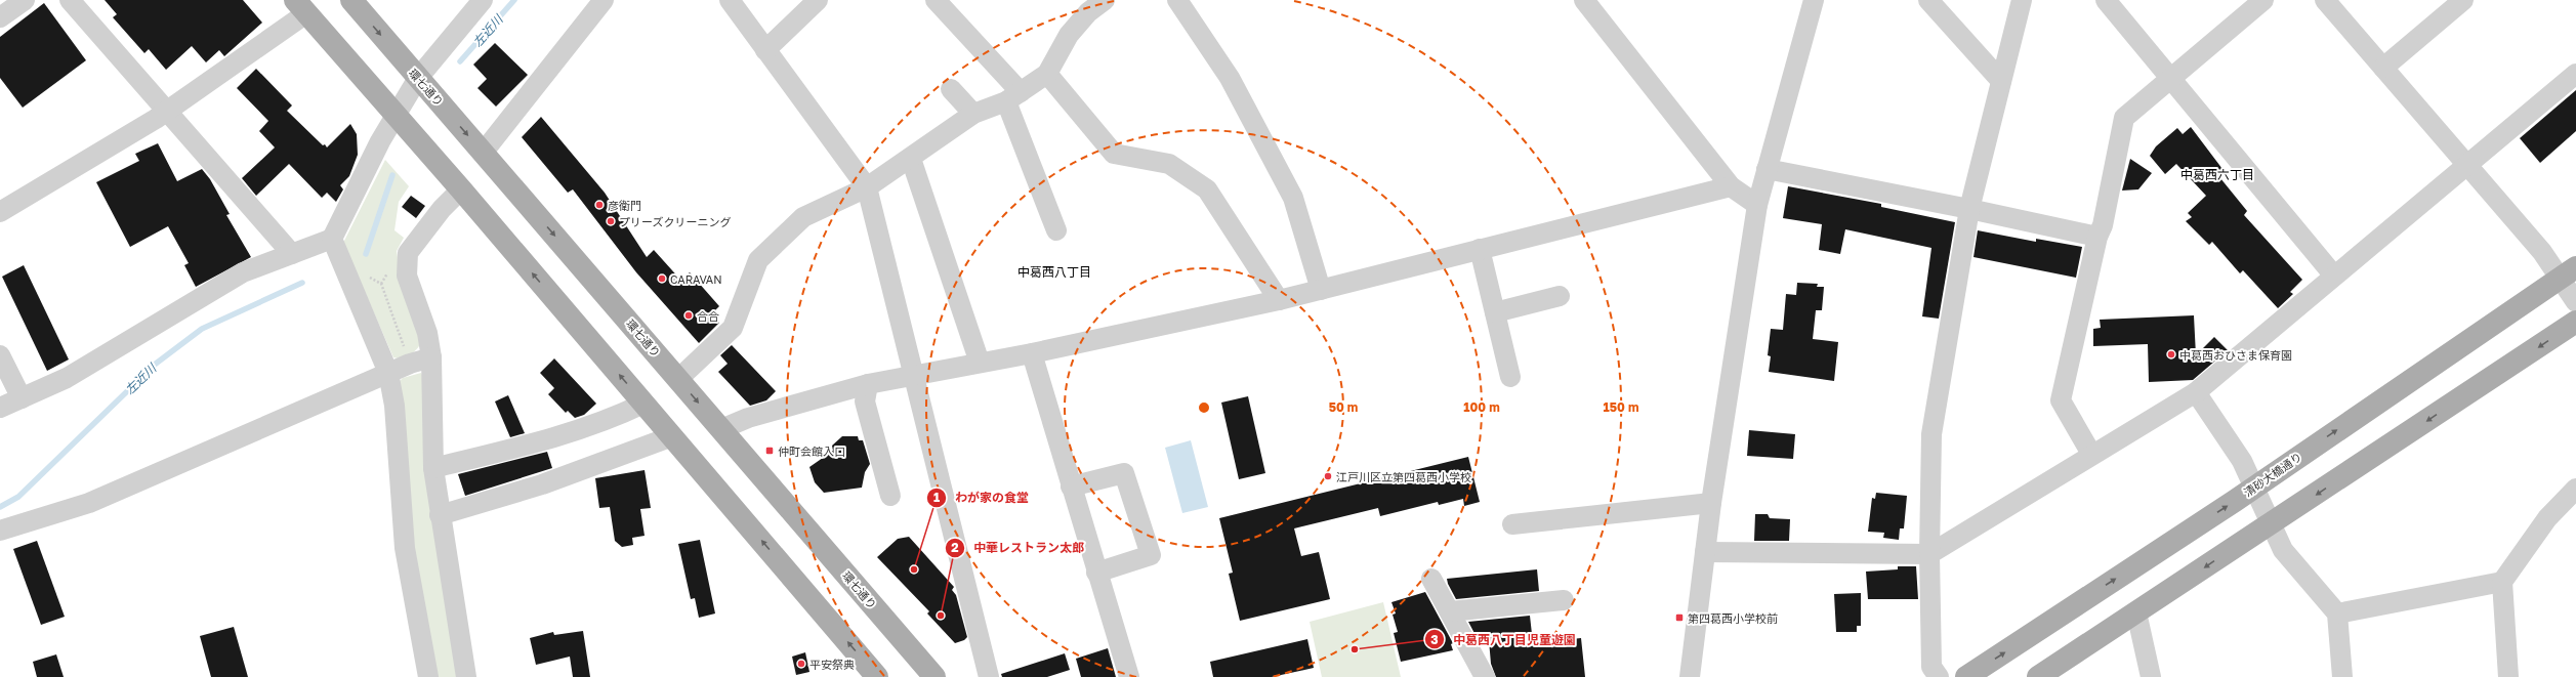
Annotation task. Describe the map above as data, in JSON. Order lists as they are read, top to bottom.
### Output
{
  "streets": {
    "main road": ["環七通り", "清砂大橋通り"]
  },
  "districts": ["中葛西六丁目", "中葛西八丁目"],
  "water": ["左近川"],
  "places": {
    "other": [
      "彦衛門",
      "プリーズクリーニング",
      "CARAVAN",
      "合合",
      "中葛西おひさま保育園",
      "江戸川区立第四葛西小学校",
      "わが家の食堂",
      "中華レストラン太郎",
      "中葛西八丁目児童遊園",
      "平安祭典"
    ],
    "transit": ["仲町会館入口", "第四葛西小学校前"]
  },
  "rings": ["50 m", "100 m", "150 m"]
}
